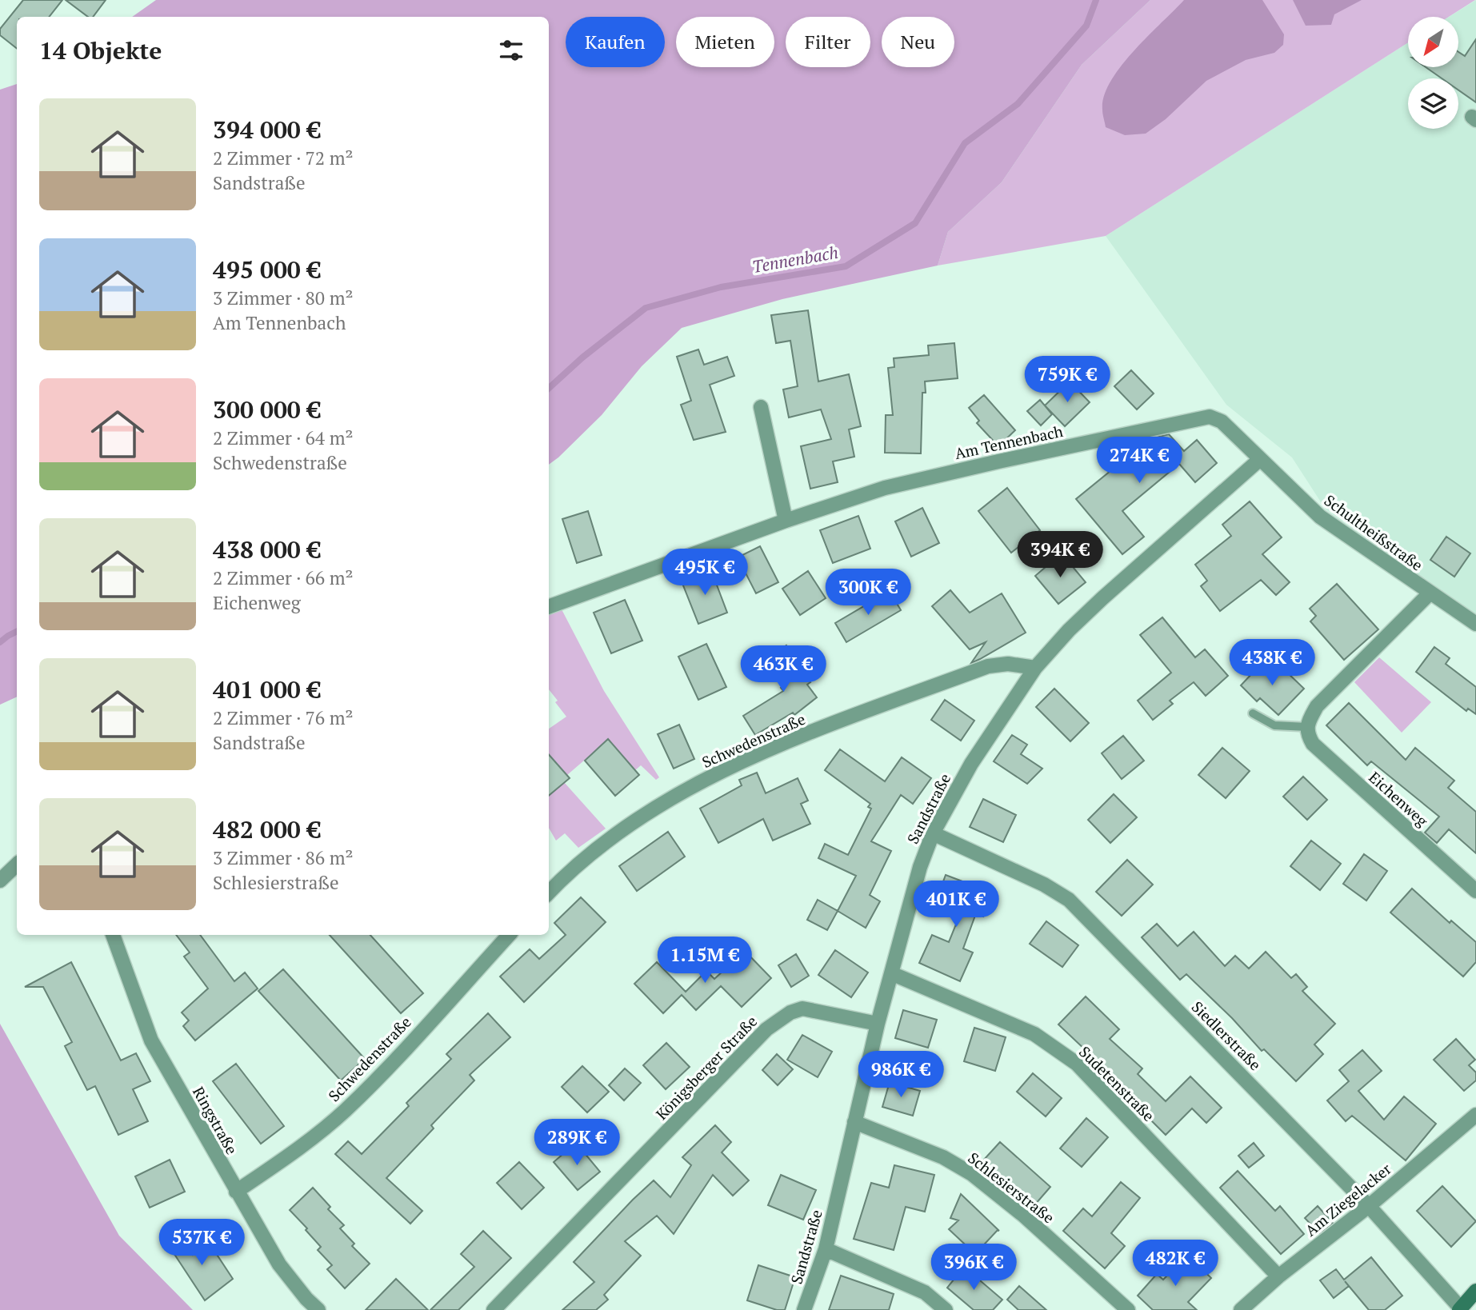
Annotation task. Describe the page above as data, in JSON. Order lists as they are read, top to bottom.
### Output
{
  "streets": {
    "street": [
      "Am Tennenbach",
      "Schultheißstraße",
      "Schwedenstraße",
      "Eichenweg",
      "Sandstraße",
      "Siedlerstraße",
      "Königsberger Straße",
      "Sudetenstraße",
      "Ringstraße",
      "Schlesierstraße",
      "Am Ziegelacker"
    ]
  },
  "crossings": [
    ["Am Tennenbach", "Schultheißstraße"],
    ["Am Tennenbach", "Sandstraße"],
    ["Schultheißstraße", "Sandstraße"],
    ["Schwedenstraße", "Sandstraße"],
    ["Schwedenstraße", "Ringstraße"],
    ["Sandstraße", "Siedlerstraße"],
    ["Sandstraße", "Königsberger Straße"],
    ["Sandstraße", "Sudetenstraße"],
    ["Sandstraße", "Schlesierstraße"],
    ["Siedlerstraße", "Am Ziegelacker"],
    ["Sudetenstraße", "Am Ziegelacker"]
  ],
  "water": ["Tennenbach"],
  "north": "bottom left",
  "page": {
    "chip": [
      "Kaufen",
      "Mieten",
      "Filter",
      "Neu"
    ],
    "heading": "14 Objekte",
    "list": [
      {
        "name": "394 000 €",
        "note": "2 Zimmer · 72 m² · Sandstraße"
      },
      {
        "name": "495 000 €",
        "note": "3 Zimmer · 80 m² · Am Tennenbach"
      },
      {
        "name": "300 000 €",
        "note": "2 Zimmer · 64 m² · Schwedenstraße"
      },
      {
        "name": "438 000 €",
        "note": "2 Zimmer · 66 m² · Eichenweg"
      },
      {
        "name": "401 000 €",
        "note": "2 Zimmer · 76 m² · Sandstraße"
      },
      {
        "name": "482 000 €",
        "note": "3 Zimmer · 86 m² · Schlesierstraße"
      }
    ],
    "price": [
      "759K €",
      "274K €",
      "394K €",
      "495K €",
      "300K €",
      "438K €",
      "463K €",
      "401K €",
      "1.15M €",
      "986K €",
      "289K €",
      "537K €",
      "482K €",
      "396K €"
    ]
  }
}
